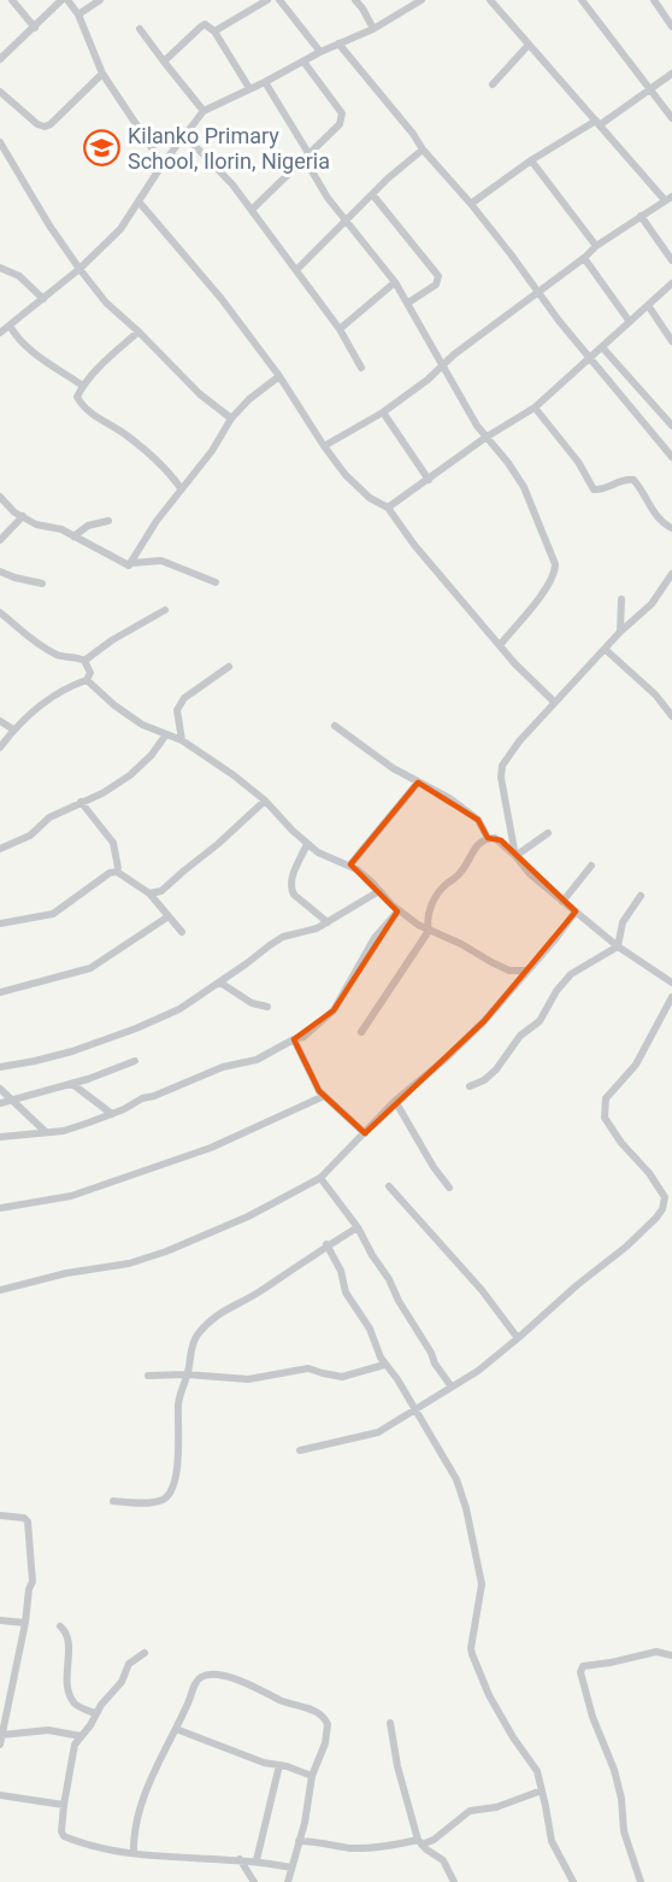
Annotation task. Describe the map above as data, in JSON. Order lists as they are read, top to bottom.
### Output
{
  "places": {
    "school or university": ["Kilanko Primary School, Ilorin, Nigeria"]
  }
}
